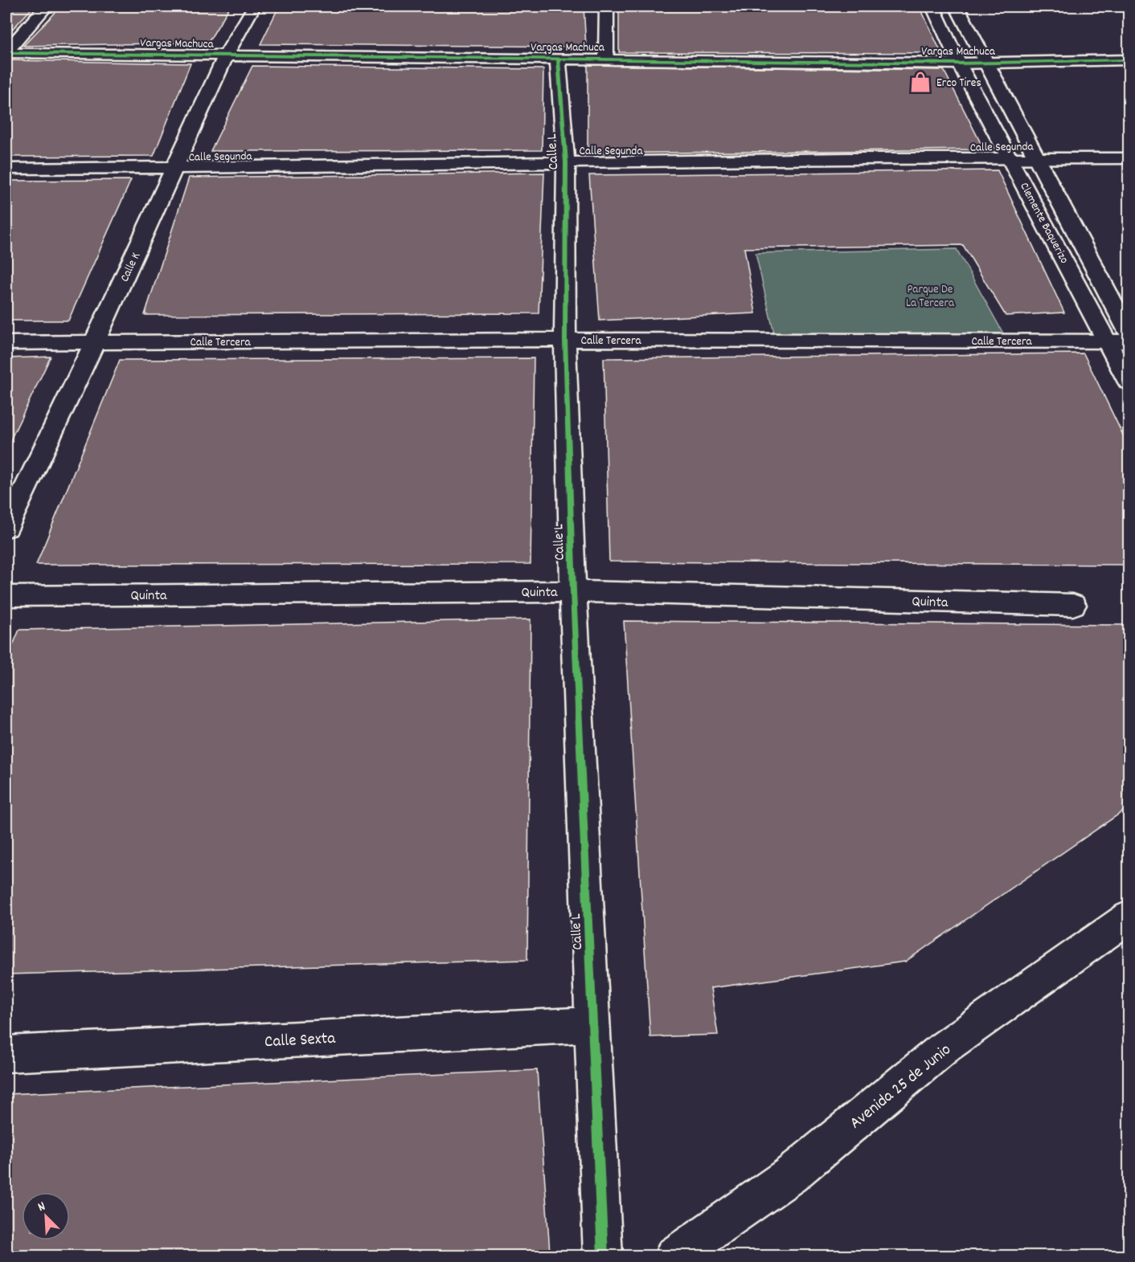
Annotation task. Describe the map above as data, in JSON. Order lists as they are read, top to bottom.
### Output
{
  "streets": {
    "main road": [
      "Vargas Machuca",
      "Calle Segunda",
      "Calle L",
      "Clemente Baquerizo",
      "Calle K",
      "Calle Tercera",
      "Quinta",
      "Calle Sexta",
      "Avenida 25 de Junio"
    ]
  },
  "crossings": [
    ["Vargas Machuca", "Calle L"],
    ["Vargas Machuca", "Clemente Baquerizo"],
    ["Vargas Machuca", "Calle K"],
    ["Calle Segunda", "Calle L"],
    ["Calle Segunda", "Clemente Baquerizo"],
    ["Calle Segunda", "Calle K"],
    ["Calle L", "Calle Tercera"],
    ["Calle L", "Quinta"],
    ["Calle L", "Calle Sexta"],
    ["Clemente Baquerizo", "Calle Tercera"],
    ["Calle K", "Calle Tercera"]
  ],
  "parks": ["Parque De La Tercera"],
  "places": {
    "shop": ["Erco Tires"]
  },
  "north": "top left"
}
